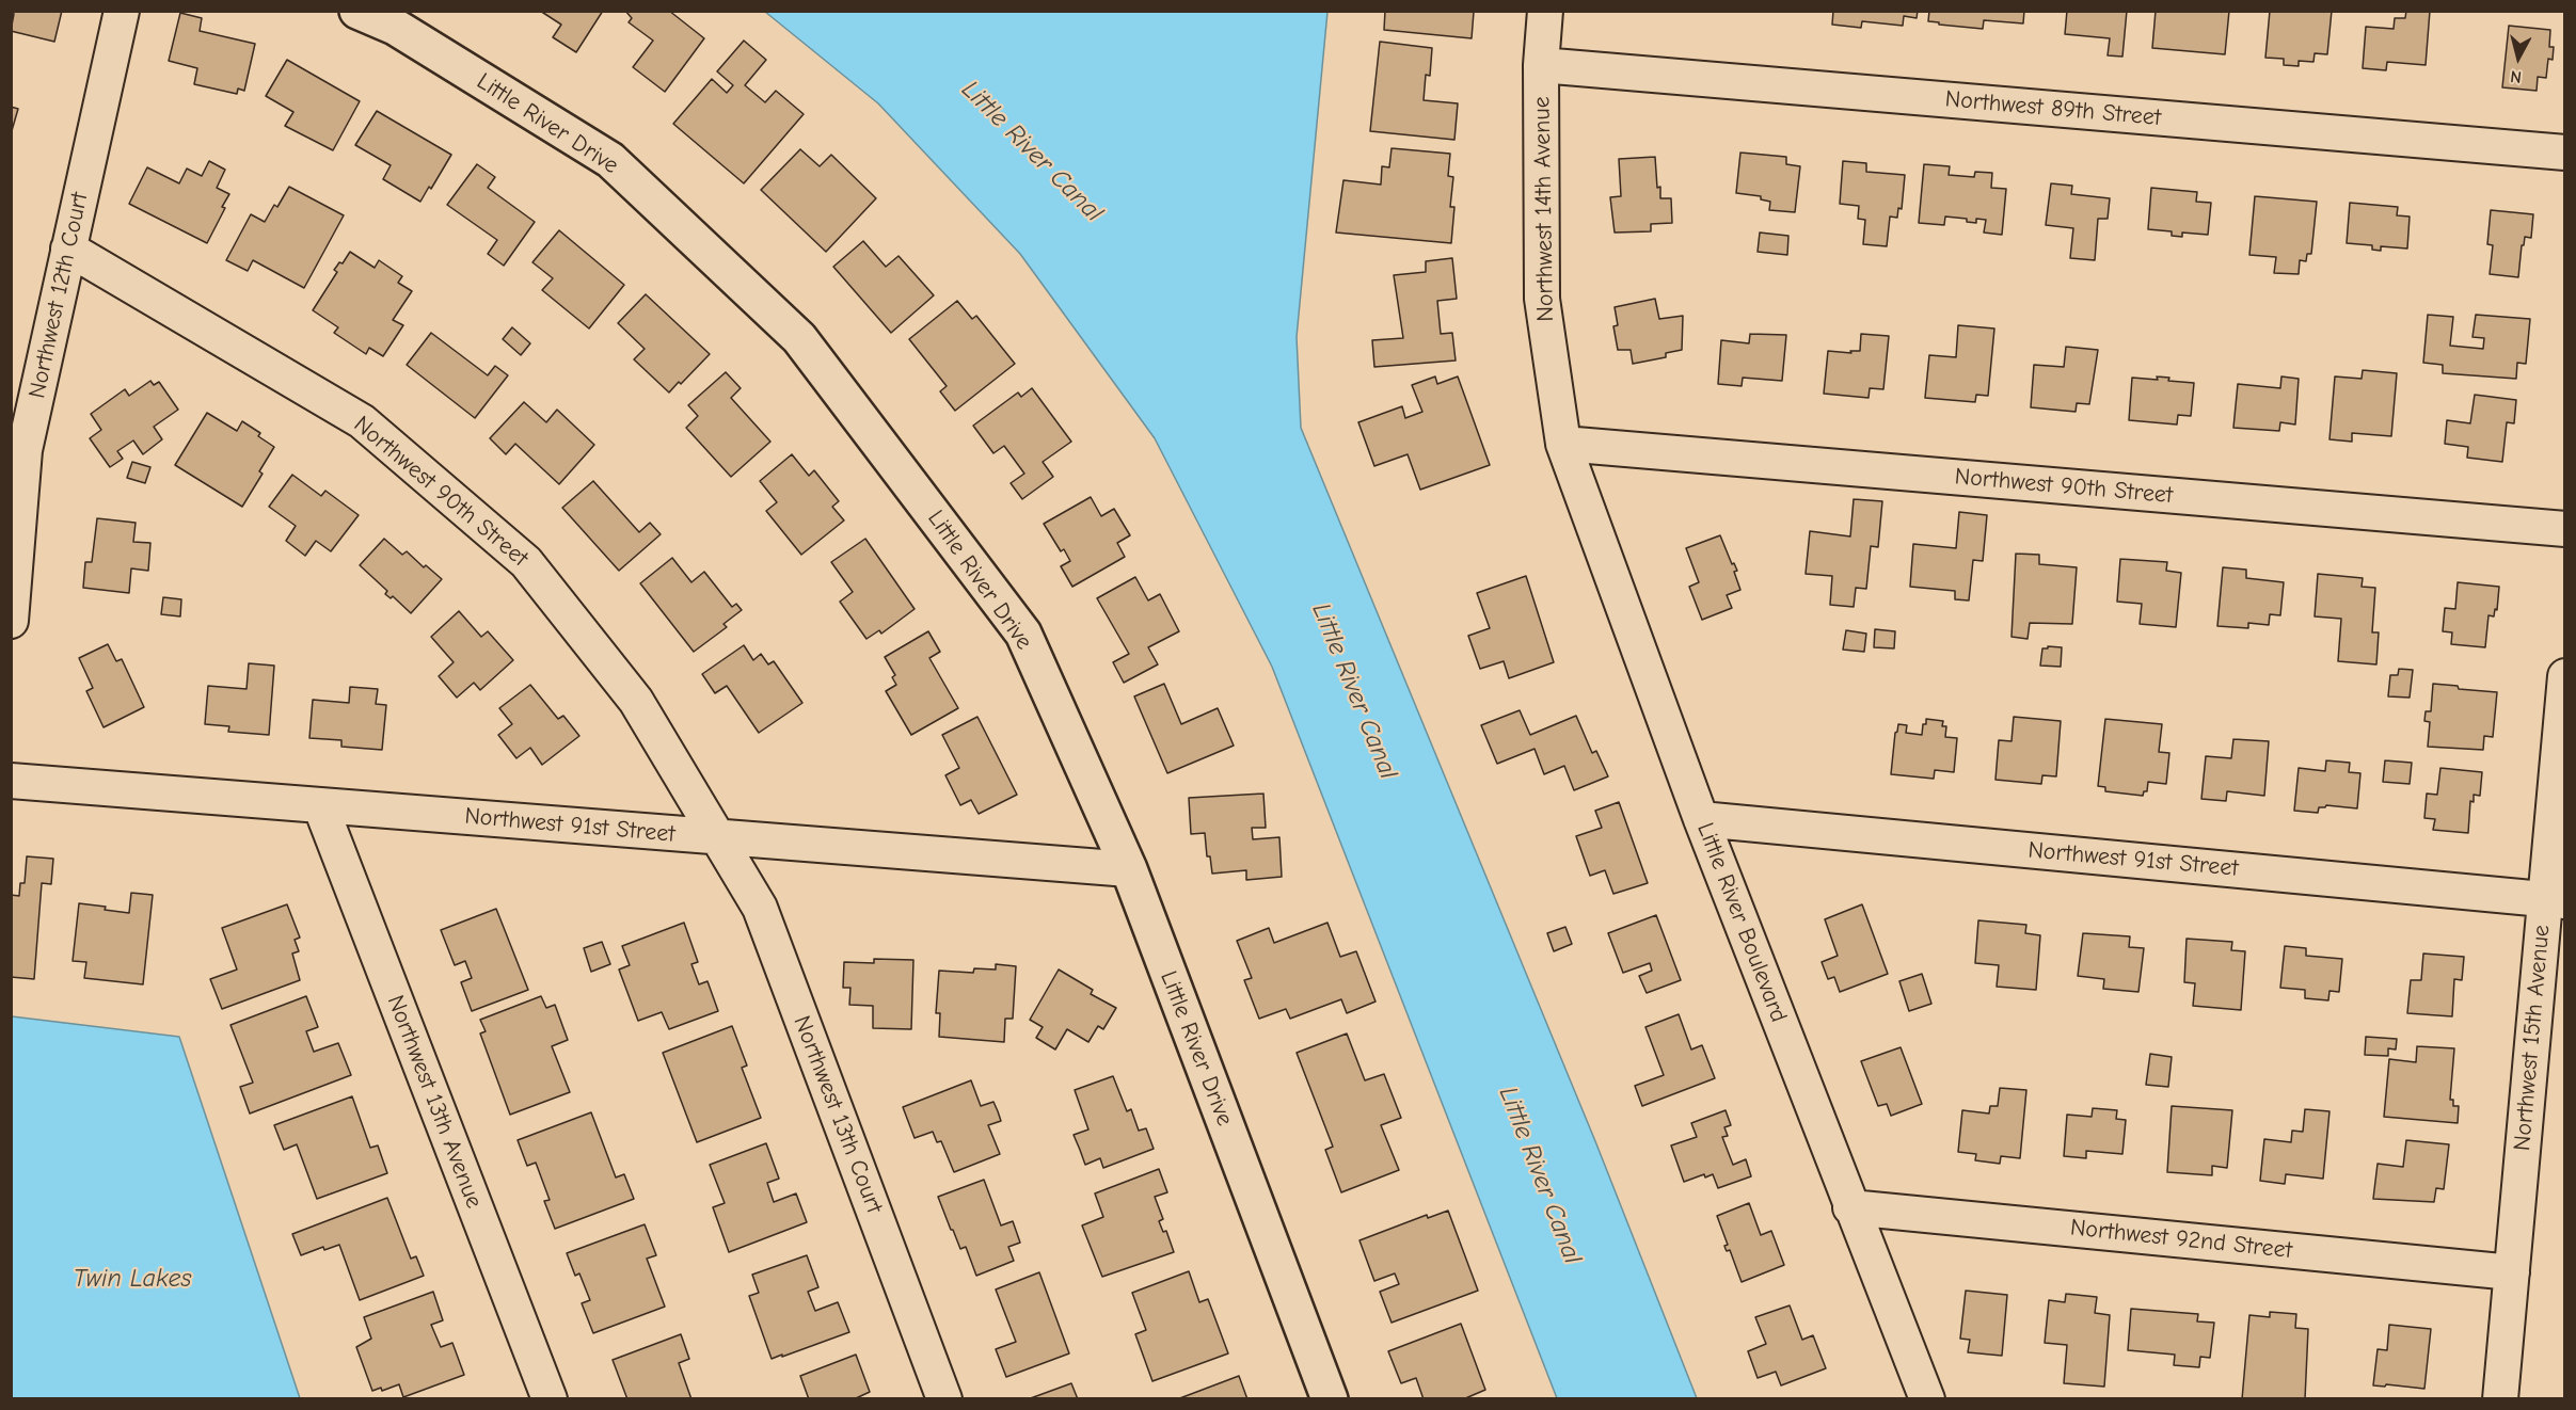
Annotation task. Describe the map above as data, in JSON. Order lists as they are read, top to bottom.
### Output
{
  "streets": {
    "street": [
      "Northwest 89th Street",
      "Little River Drive",
      "Northwest 14th Avenue",
      "Northwest 12th Court",
      "Northwest 90th Street",
      "Northwest 91st Street",
      "Little River Boulevard",
      "Northwest 15th Avenue",
      "Northwest 13th Avenue",
      "Northwest 13th Court",
      "Northwest 92nd Street"
    ]
  },
  "crossings": [
    ["Northwest 89th Street", "Northwest 14th Avenue"],
    ["Little River Drive", "Northwest 91st Street"],
    ["Northwest 14th Avenue", "Northwest 90th Street"],
    ["Northwest 14th Avenue", "Little River Boulevard"],
    ["Northwest 12th Court", "Northwest 90th Street"],
    ["Northwest 90th Street", "Northwest 91st Street"],
    ["Northwest 90th Street", "Little River Boulevard"],
    ["Northwest 90th Street", "Northwest 13th Court"],
    ["Northwest 91st Street", "Little River Boulevard"],
    ["Northwest 91st Street", "Northwest 15th Avenue"],
    ["Northwest 91st Street", "Northwest 13th Avenue"],
    ["Northwest 91st Street", "Northwest 13th Court"],
    ["Little River Boulevard", "Northwest 92nd Street"],
    ["Northwest 15th Avenue", "Northwest 92nd Street"]
  ],
  "water": ["Little River Canal", "Twin Lakes"],
  "north": "bottom"
}
